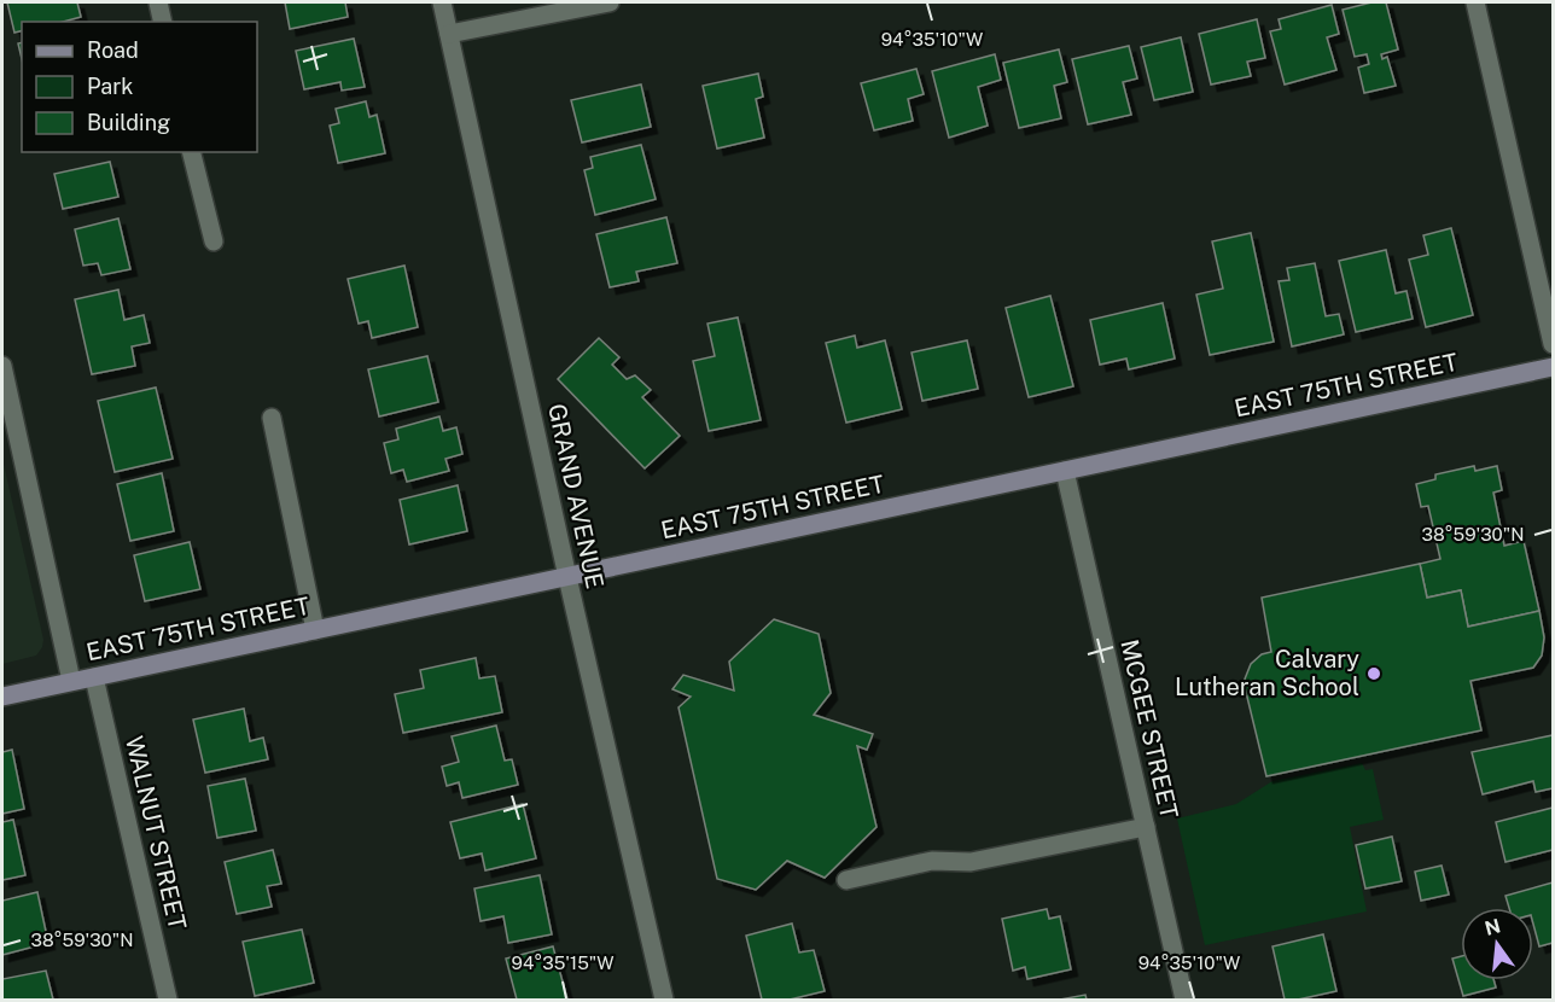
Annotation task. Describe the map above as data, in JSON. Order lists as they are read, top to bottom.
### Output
{
  "streets": {
    "main road": ["EAST 75TH STREET"],
    "street": ["GRAND AVENUE", "MCGEE STREET", "WALNUT STREET"]
  },
  "crossings": [
    ["EAST 75TH STREET", "GRAND AVENUE"],
    ["EAST 75TH STREET", "MCGEE STREET"],
    ["EAST 75TH STREET", "WALNUT STREET"]
  ],
  "places": ["Calvary Lutheran School"],
  "legend": ["Road", "Park", "Building"],
  "north": "top",
  "coordinates": ["94°35'10\"W", "38°59'30\"N", "94°35'15\"W"]
}
